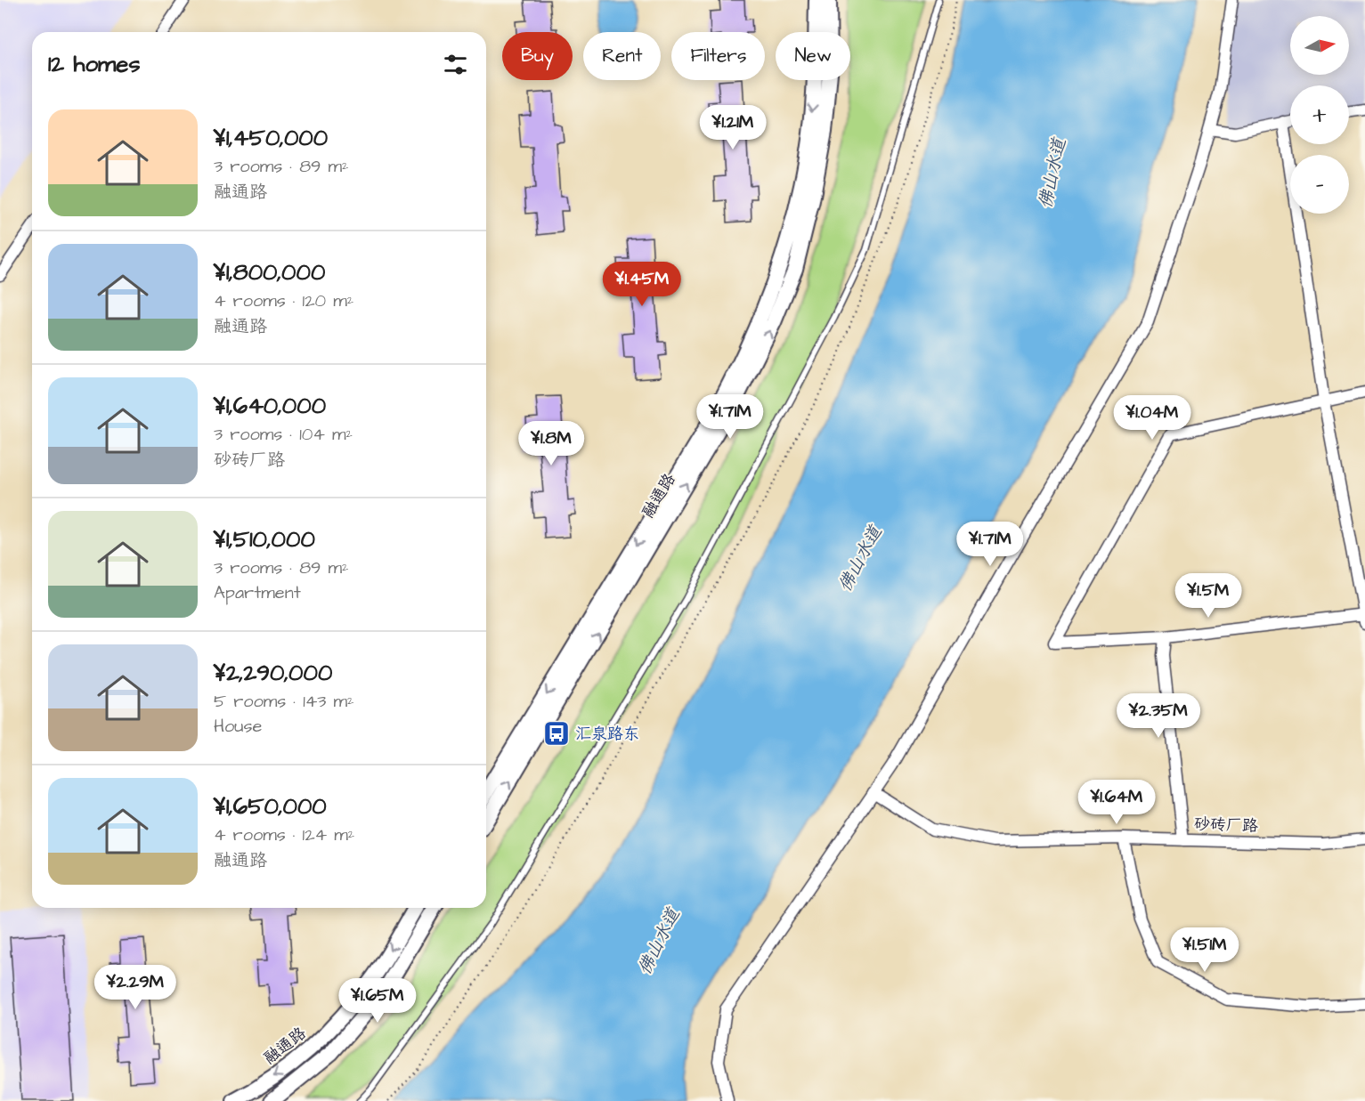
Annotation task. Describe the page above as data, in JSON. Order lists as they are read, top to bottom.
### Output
{
  "streets": {
    "main road": ["融通路"],
    "street": ["砂砖厂路"]
  },
  "water": ["佛山水道"],
  "places": {
    "bus stop": ["汇泉路东"]
  },
  "north": "right",
  "page": {
    "map_buttons": ["+", "−"],
    "chip": [
      "Buy",
      "Rent",
      "Filters",
      "New"
    ],
    "heading": "12 homes",
    "list": [
      {
        "name": "¥1,450,000",
        "note": "3 rooms · 89 m² · 融通路"
      },
      {
        "name": "¥1,800,000",
        "note": "4 rooms · 120 m² · 融通路"
      },
      {
        "name": "¥1,640,000",
        "note": "3 rooms · 104 m² · 砂砖厂路"
      },
      {
        "name": "¥1,510,000",
        "note": "3 rooms · 89 m² · Apartment"
      },
      {
        "name": "¥2,290,000",
        "note": "5 rooms · 143 m² · House"
      },
      {
        "name": "¥1,650,000",
        "note": "4 rooms · 124 m² · 融通路"
      }
    ],
    "price": [
      "¥1.21M",
      "¥1.45M",
      "¥1.71M",
      "¥1.04M",
      "¥1.8M",
      "¥1.71M",
      "¥1.5M",
      "¥2.35M",
      "¥1.64M",
      "¥1.51M",
      "¥2.29M",
      "¥1.65M"
    ]
  }
}
